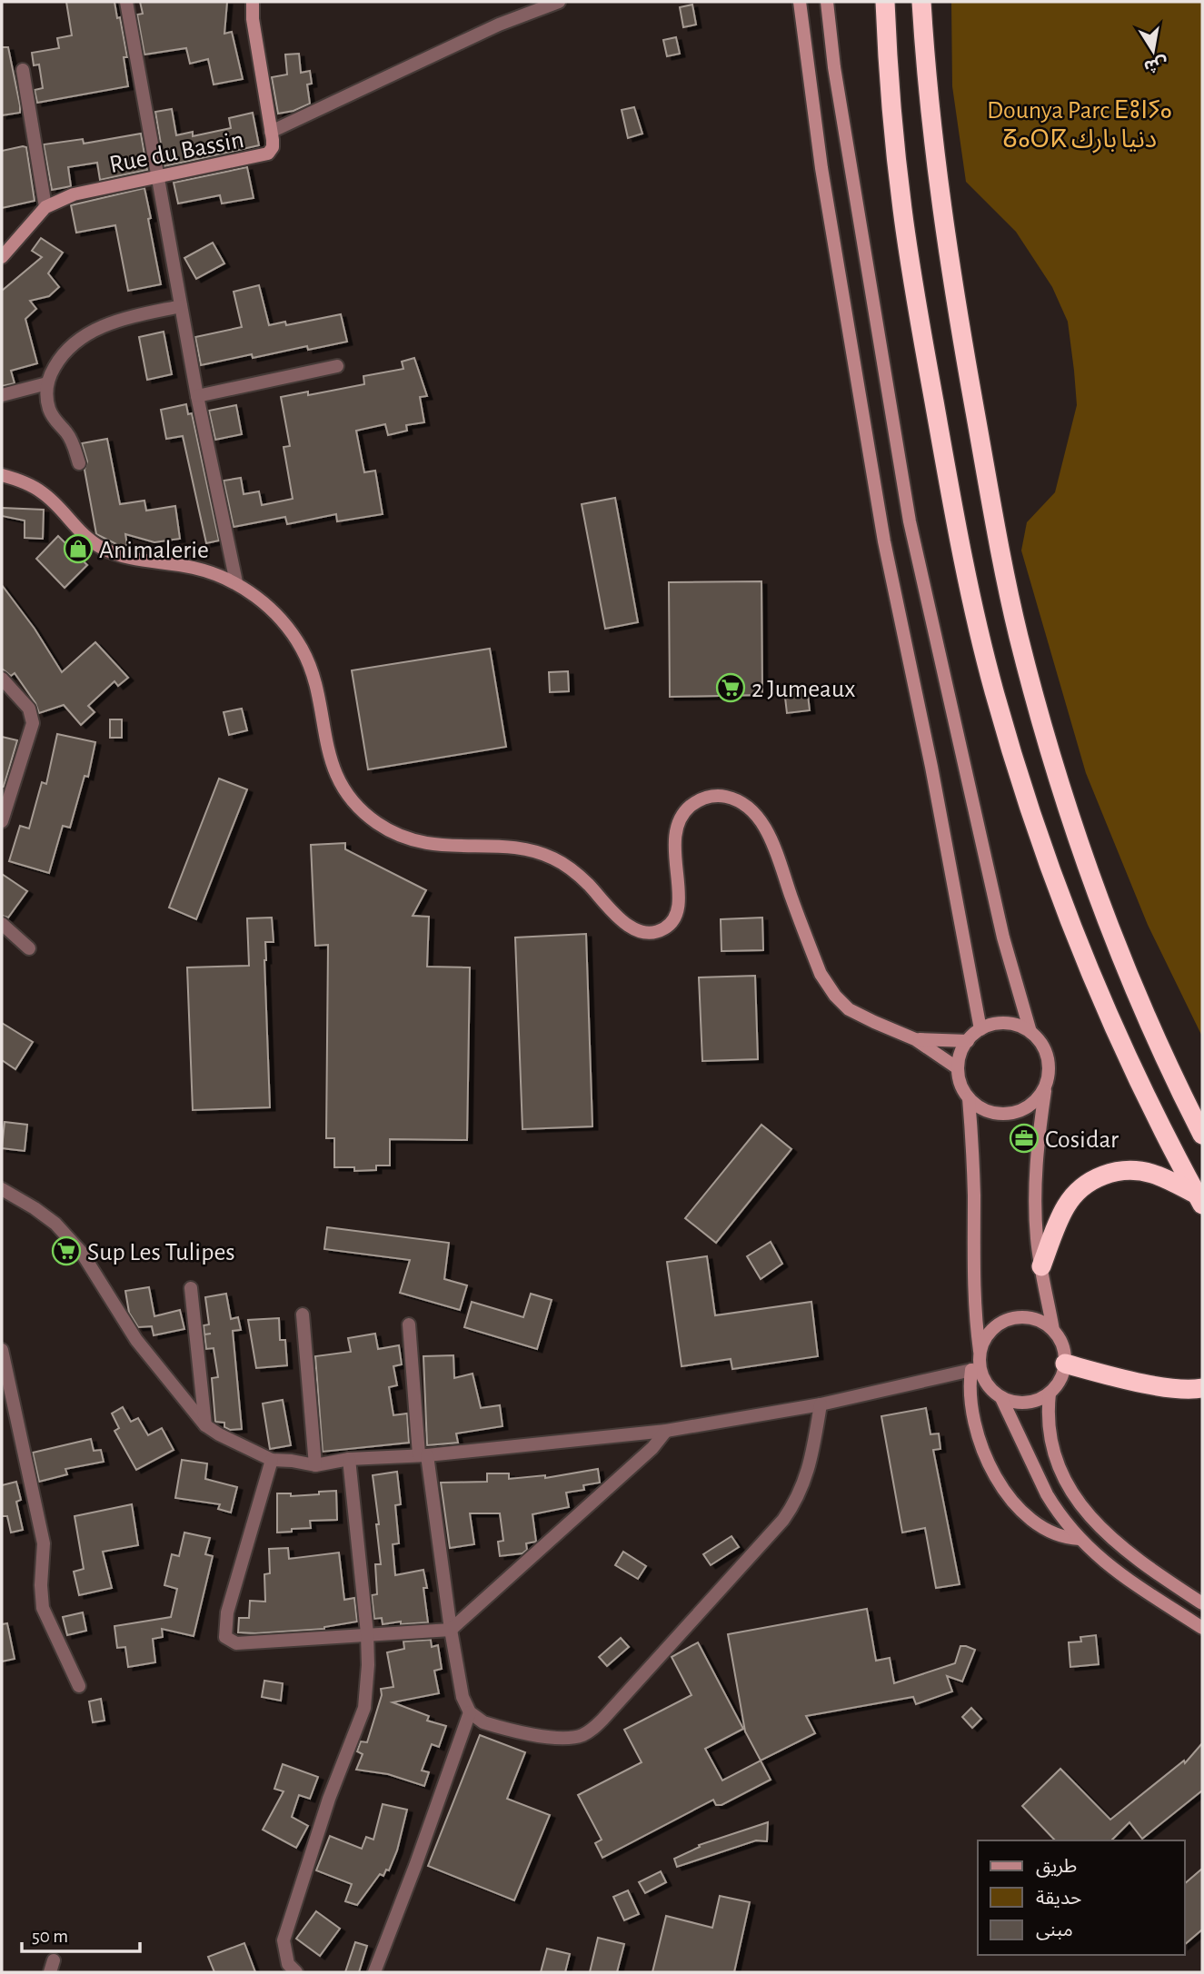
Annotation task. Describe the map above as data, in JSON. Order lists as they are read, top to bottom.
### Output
{
  "streets": {
    "main road": ["Rue du Bassin"]
  },
  "parks": ["Dounya Parc ⴹⵓⵏⵢⴰ ⵒⴰⵔⴽ دنيا بارك"],
  "places": {
    "shop": ["Animalerie"],
    "supermarket": ["2 Jumeaux", "Sup Les Tulipes"],
    "office": ["Cosidar"]
  },
  "legend": ["طريق", "حديقة", "مبنى"],
  "scale_bar": "50 m",
  "north": "bottom"
}
